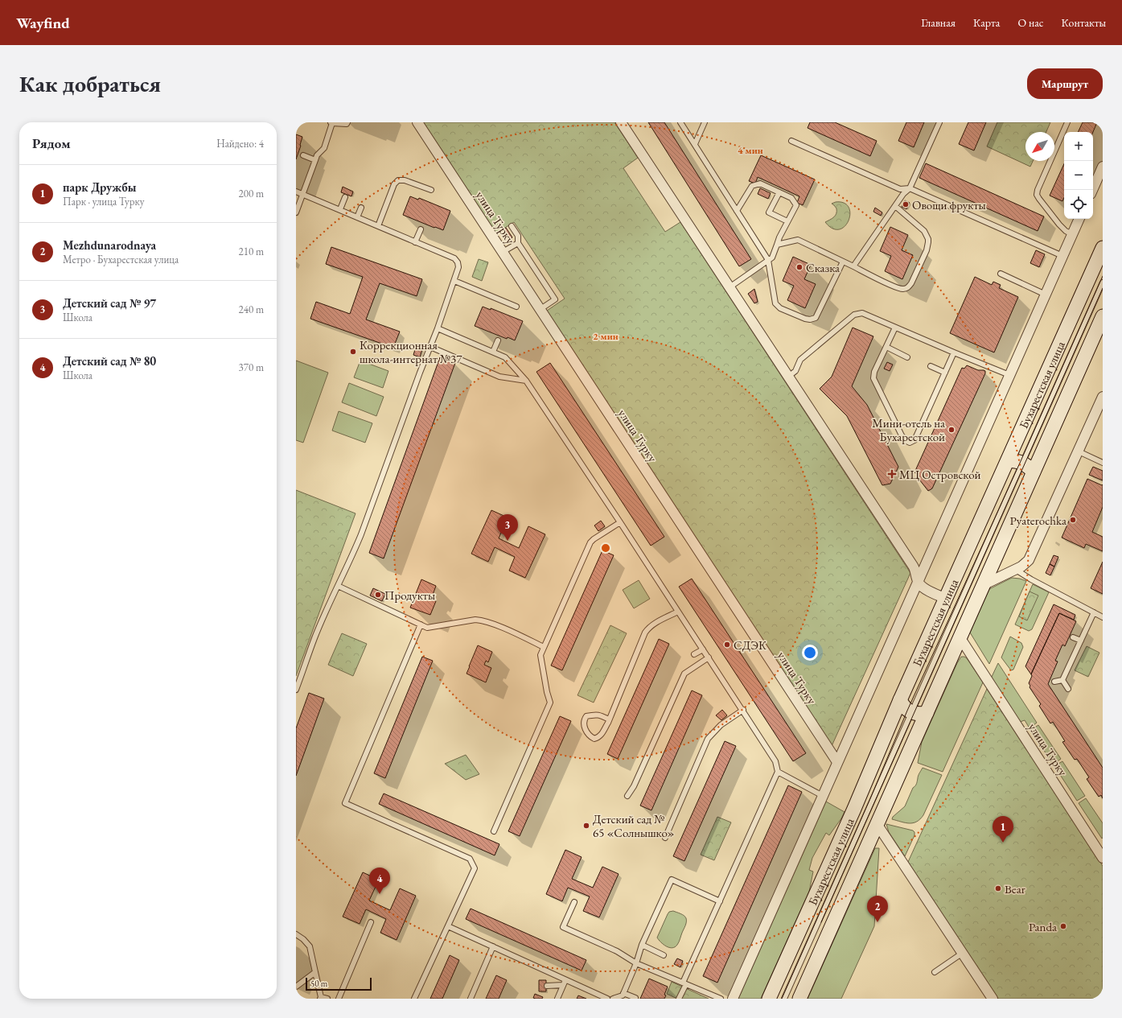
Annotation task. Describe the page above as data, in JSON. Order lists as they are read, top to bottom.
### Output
{
  "streets": {
    "main road": ["Бухарестская улица"],
    "street": ["улица Турку"]
  },
  "places": {
    "other": [
      "Овощи фрукты",
      "Сказка",
      "Коррекционная школа-интернат №37",
      "Мини-отель на Бухарестской",
      "Pyaterochka",
      "Продукты",
      "СДЭК",
      "Детский сад № 65 «Солнышко»",
      "Bear",
      "Panda"
    ],
    "health": ["МЦ Островской"]
  },
  "scale_bar": "50 m",
  "north": "bottom left",
  "page": {
    "header": "Wayfind",
    "nav": [
      "Главная",
      "Карта",
      "О нас",
      "Контакты"
    ],
    "buttons": "Маршрут",
    "title": "Как добраться",
    "heading": ["Рядом", "Найдено: 4"],
    "map_buttons": ["+", "−"],
    "list": [
      {
        "mark": "1",
        "name": "парк Дружбы",
        "note": "Парк · улица Турку",
        "value": "200 m"
      },
      {
        "mark": "2",
        "name": "Mezhdunarodnaya",
        "note": "Метро · Бухарестская улица",
        "value": "210 m"
      },
      {
        "mark": "3",
        "name": "Детский сад № 97",
        "note": "Школа",
        "value": "240 m"
      },
      {
        "mark": "4",
        "name": "Детский сад № 80",
        "note": "Школа",
        "value": "370 m"
      }
    ],
    "pins": [
      "3",
      "1",
      "4",
      "2"
    ],
    "scale": "50 m"
  },
  "rings": ["4 мин", "2 мин"]
}
